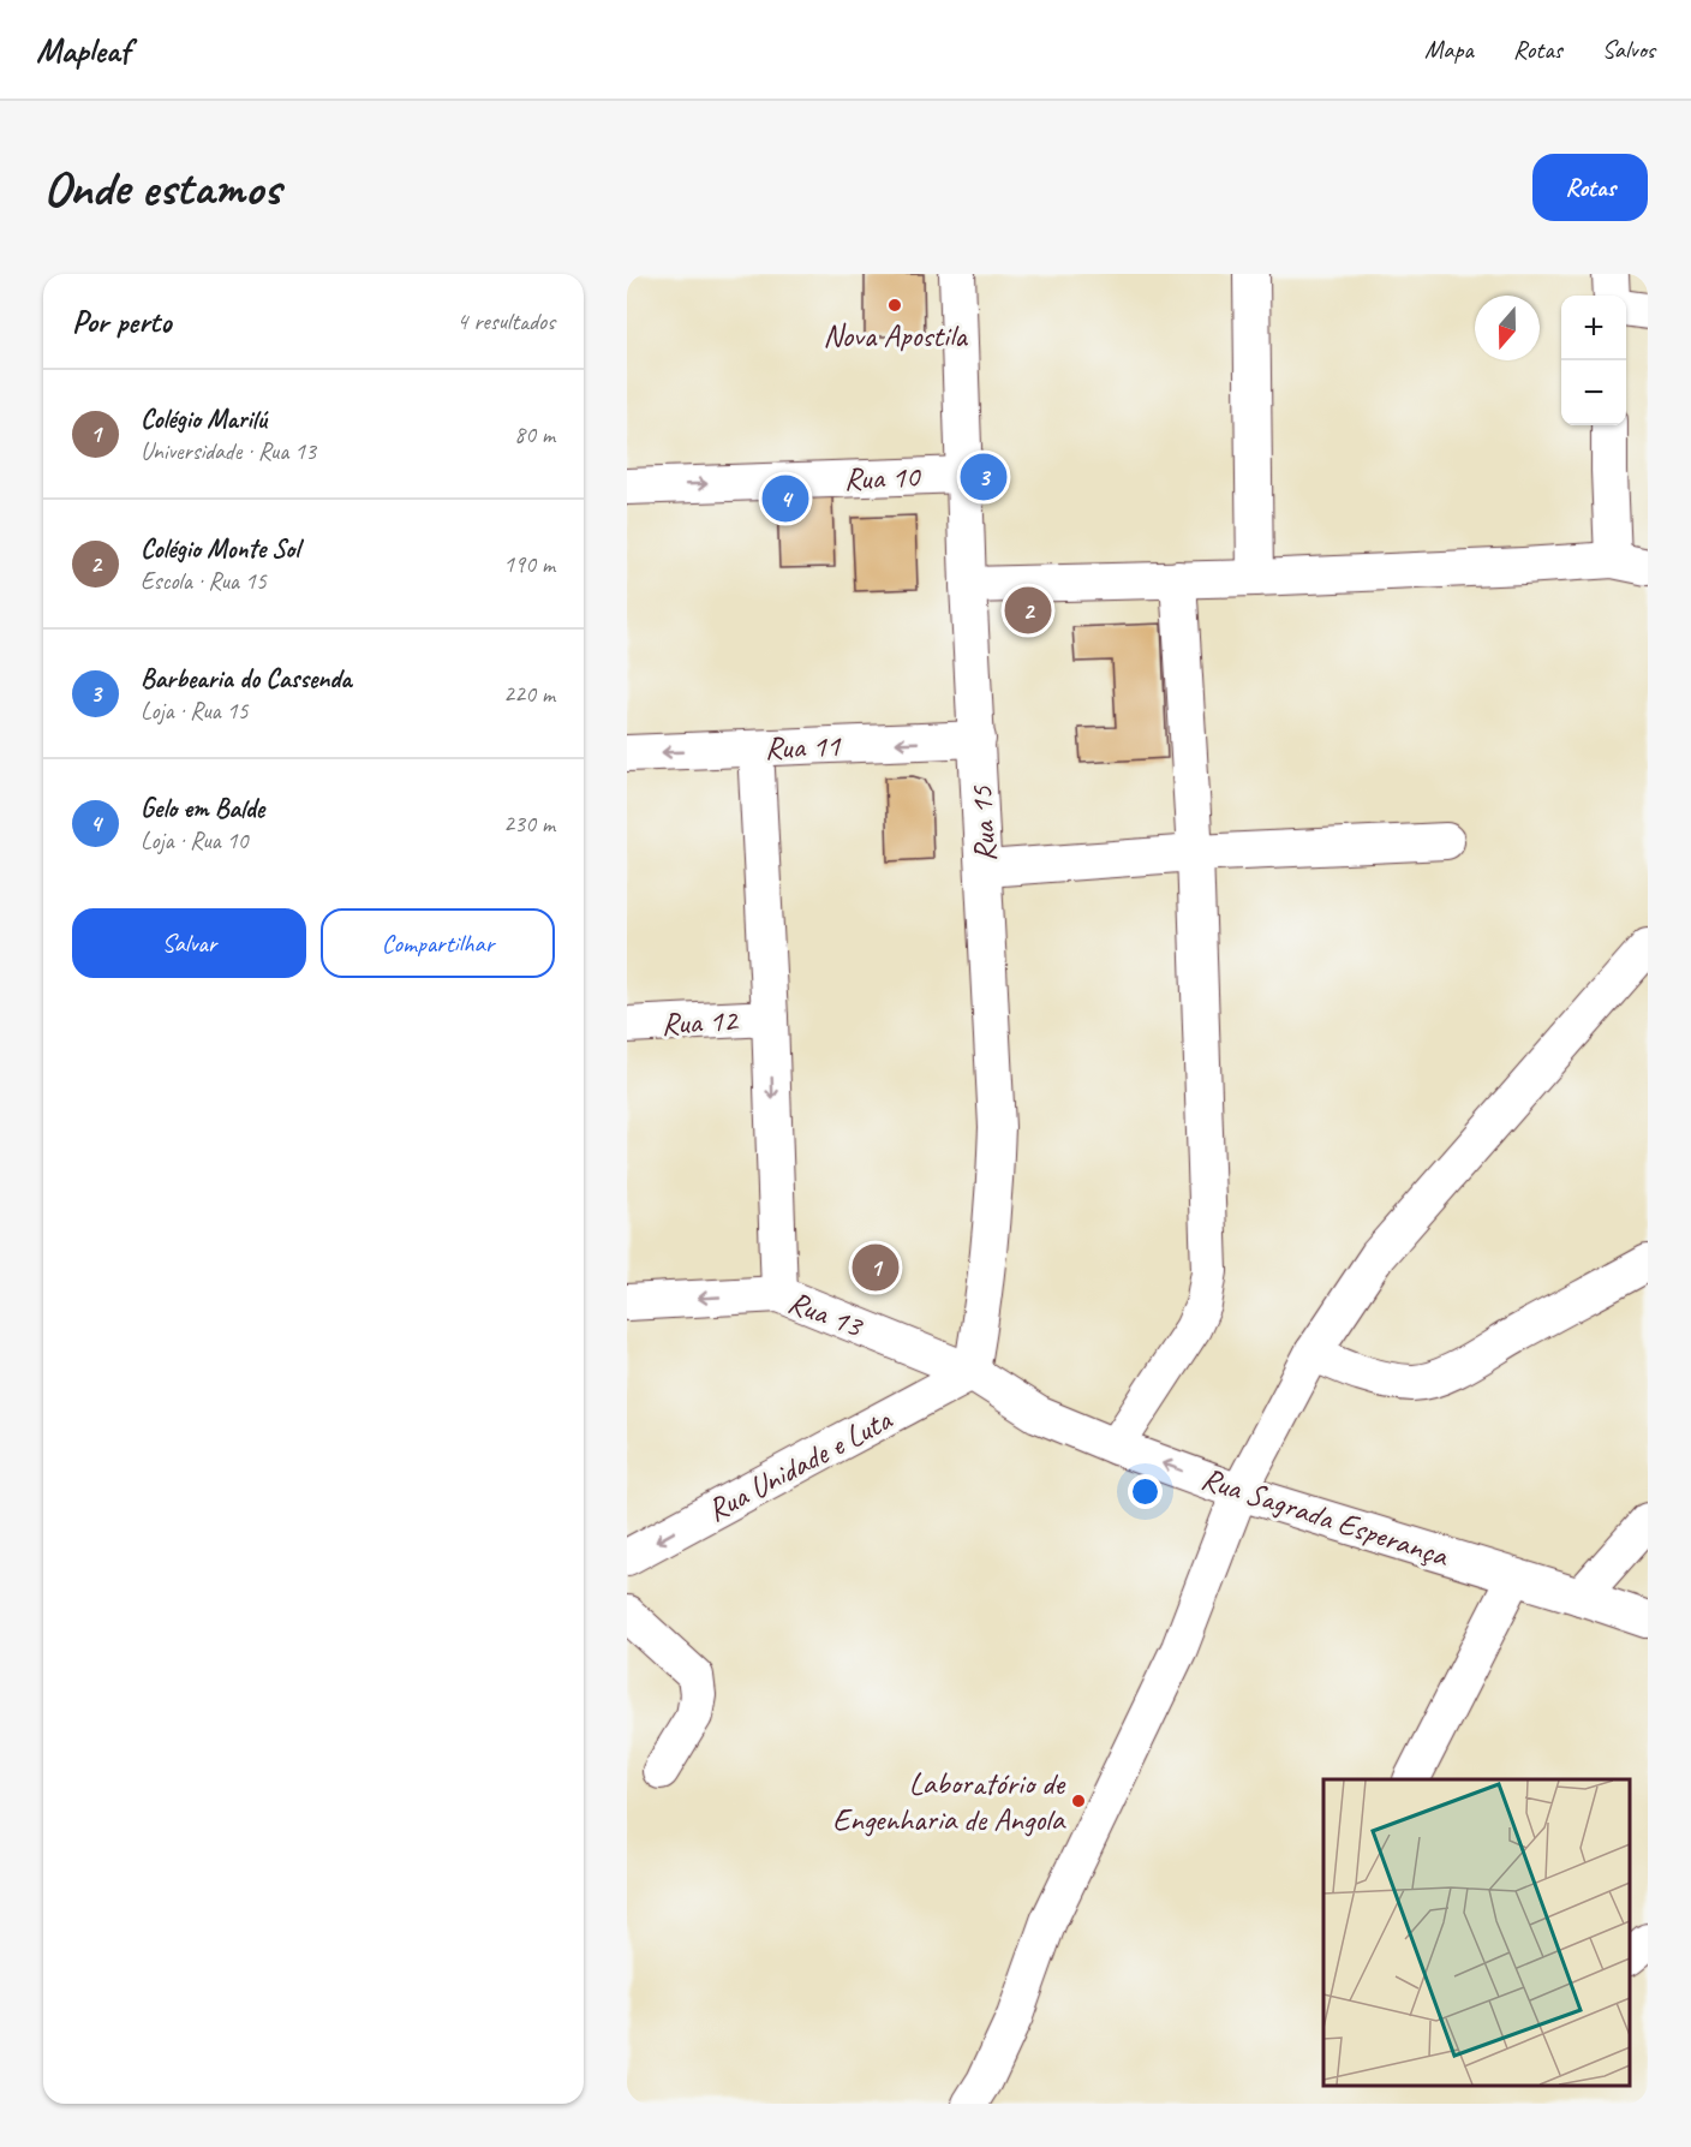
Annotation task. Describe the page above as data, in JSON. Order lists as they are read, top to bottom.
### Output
{
  "streets": {
    "street": [
      "Rua 10",
      "Rua 11",
      "Rua 15",
      "Rua 12",
      "Rua 13",
      "Rua Unidade e Luta",
      "Rua Sagrada Esperança"
    ]
  },
  "crossings": [
    ["Rua 10", "Rua 15"],
    ["Rua 11", "Rua 15"],
    ["Rua 15", "Rua 13"],
    ["Rua 15", "Rua Unidade e Luta"],
    ["Rua 15", "Rua Sagrada Esperança"],
    ["Rua 13", "Rua Unidade e Luta"],
    ["Rua 13", "Rua Sagrada Esperança"],
    ["Rua Unidade e Luta", "Rua Sagrada Esperança"]
  ],
  "one_way": [
    "Rua 10",
    "Rua 11",
    "Rua 13",
    "Rua Unidade e Luta"
  ],
  "places": ["Nova Apostila", "Laboratório de Engenharia de Angola"],
  "north": "bottom",
  "page": {
    "header": "Mapleaf",
    "nav": ["Mapa", "Rotas", "Salvos"],
    "buttons": [
      "Rotas",
      ["Salvar", "Compartilhar"]
    ],
    "title": "Onde estamos",
    "heading": ["Por perto", "4 resultados"],
    "map_buttons": ["+", "−"],
    "list": [
      {
        "mark": "1",
        "name": "Colégio Marilú",
        "note": "Universidade · Rua 13",
        "value": "80 m"
      },
      {
        "mark": "2",
        "name": "Colégio Monte Sol",
        "note": "Escola · Rua 15",
        "value": "190 m"
      },
      {
        "mark": "3",
        "name": "Barbearia do Cassenda",
        "note": "Loja · Rua 15",
        "value": "220 m"
      },
      {
        "mark": "4",
        "name": "Gelo em Balde",
        "note": "Loja · Rua 10",
        "value": "230 m"
      }
    ],
    "pins": [
      "3",
      "4",
      "2",
      "1"
    ]
  }
}
